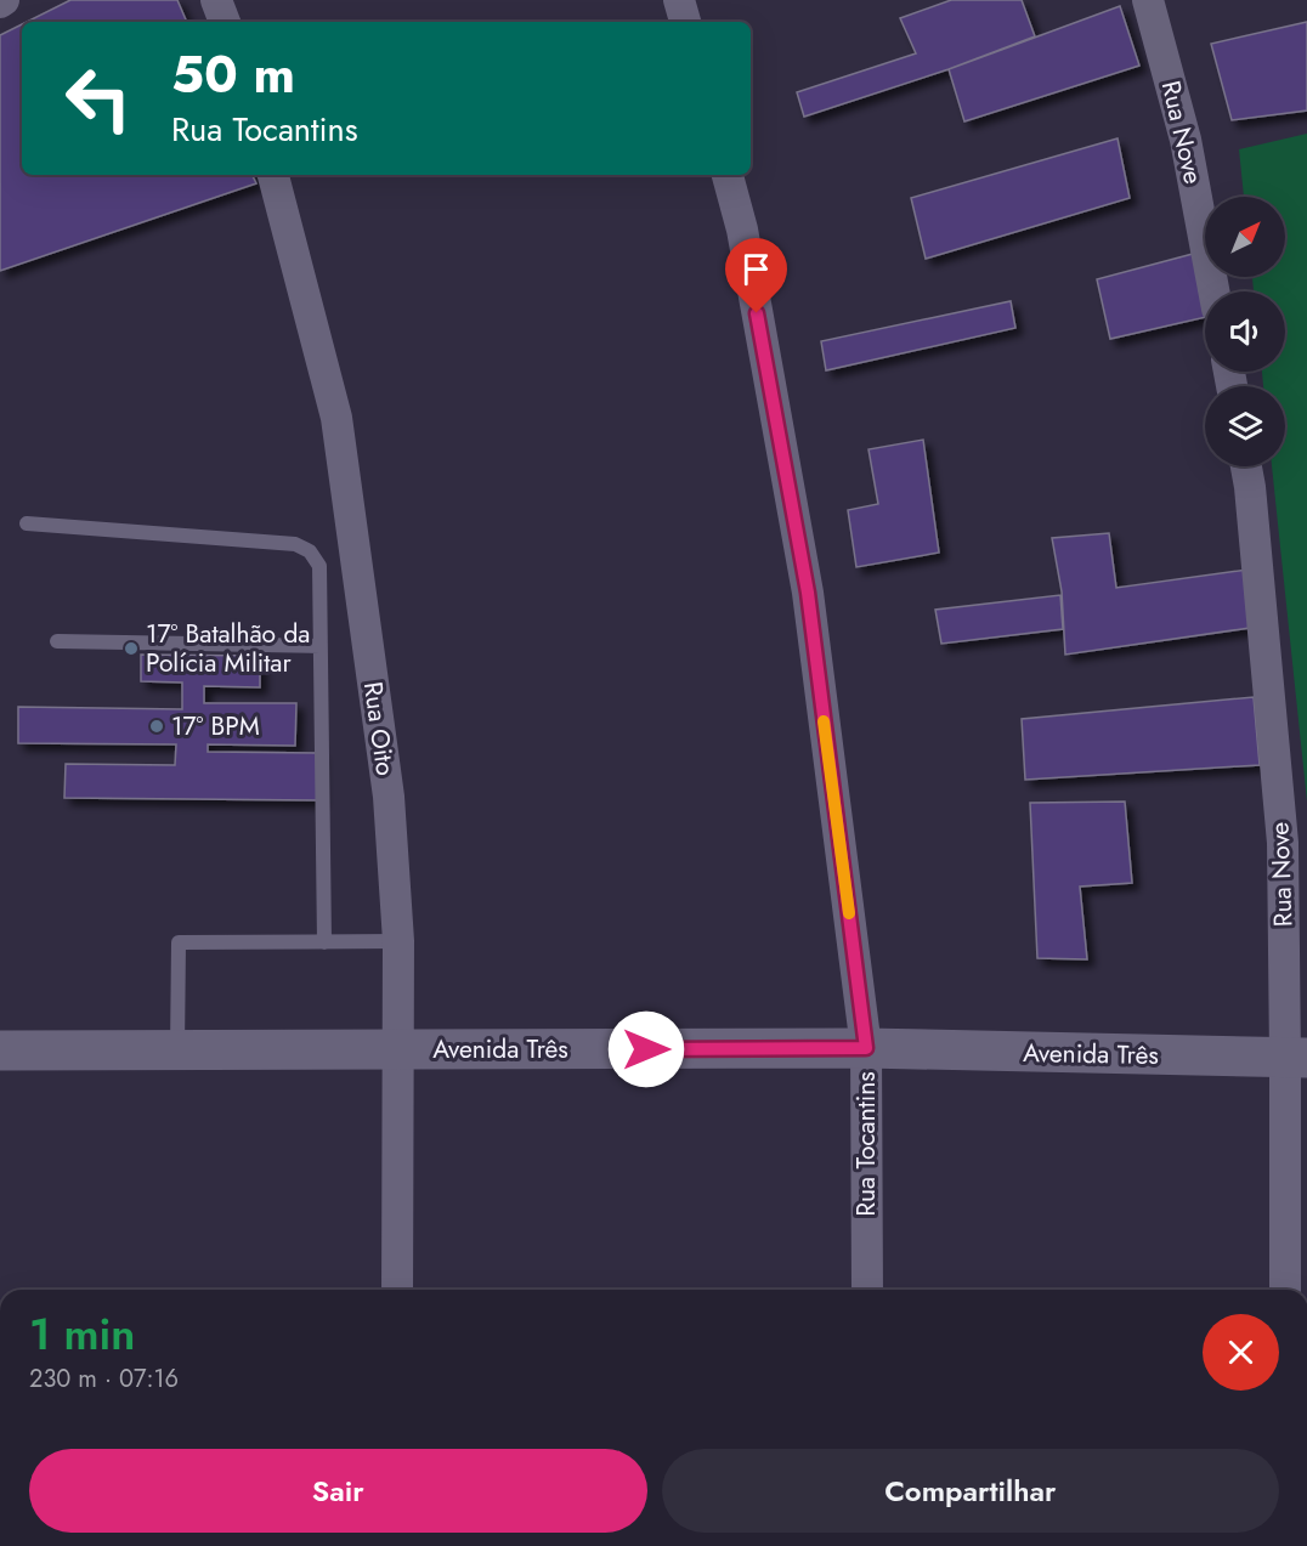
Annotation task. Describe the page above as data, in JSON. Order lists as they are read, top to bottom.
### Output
{
  "streets": {
    "street": [
      "Rua Nove",
      "Rua Oito",
      "Avenida Três",
      "Rua Tocantins"
    ]
  },
  "crossings": [
    ["Rua Nove", "Avenida Três"],
    ["Rua Oito", "Avenida Três"],
    ["Avenida Três", "Rua Tocantins"]
  ],
  "places": ["17º Batalhão da Polícia Militar", "17º BPM"],
  "north": "top right",
  "page": {
    "turn": ["50 m", "Rua Tocantins"],
    "heading": ["1 min", "230 m · 07:16"],
    "buttons": ["Sair", "Compartilhar"]
  }
}
